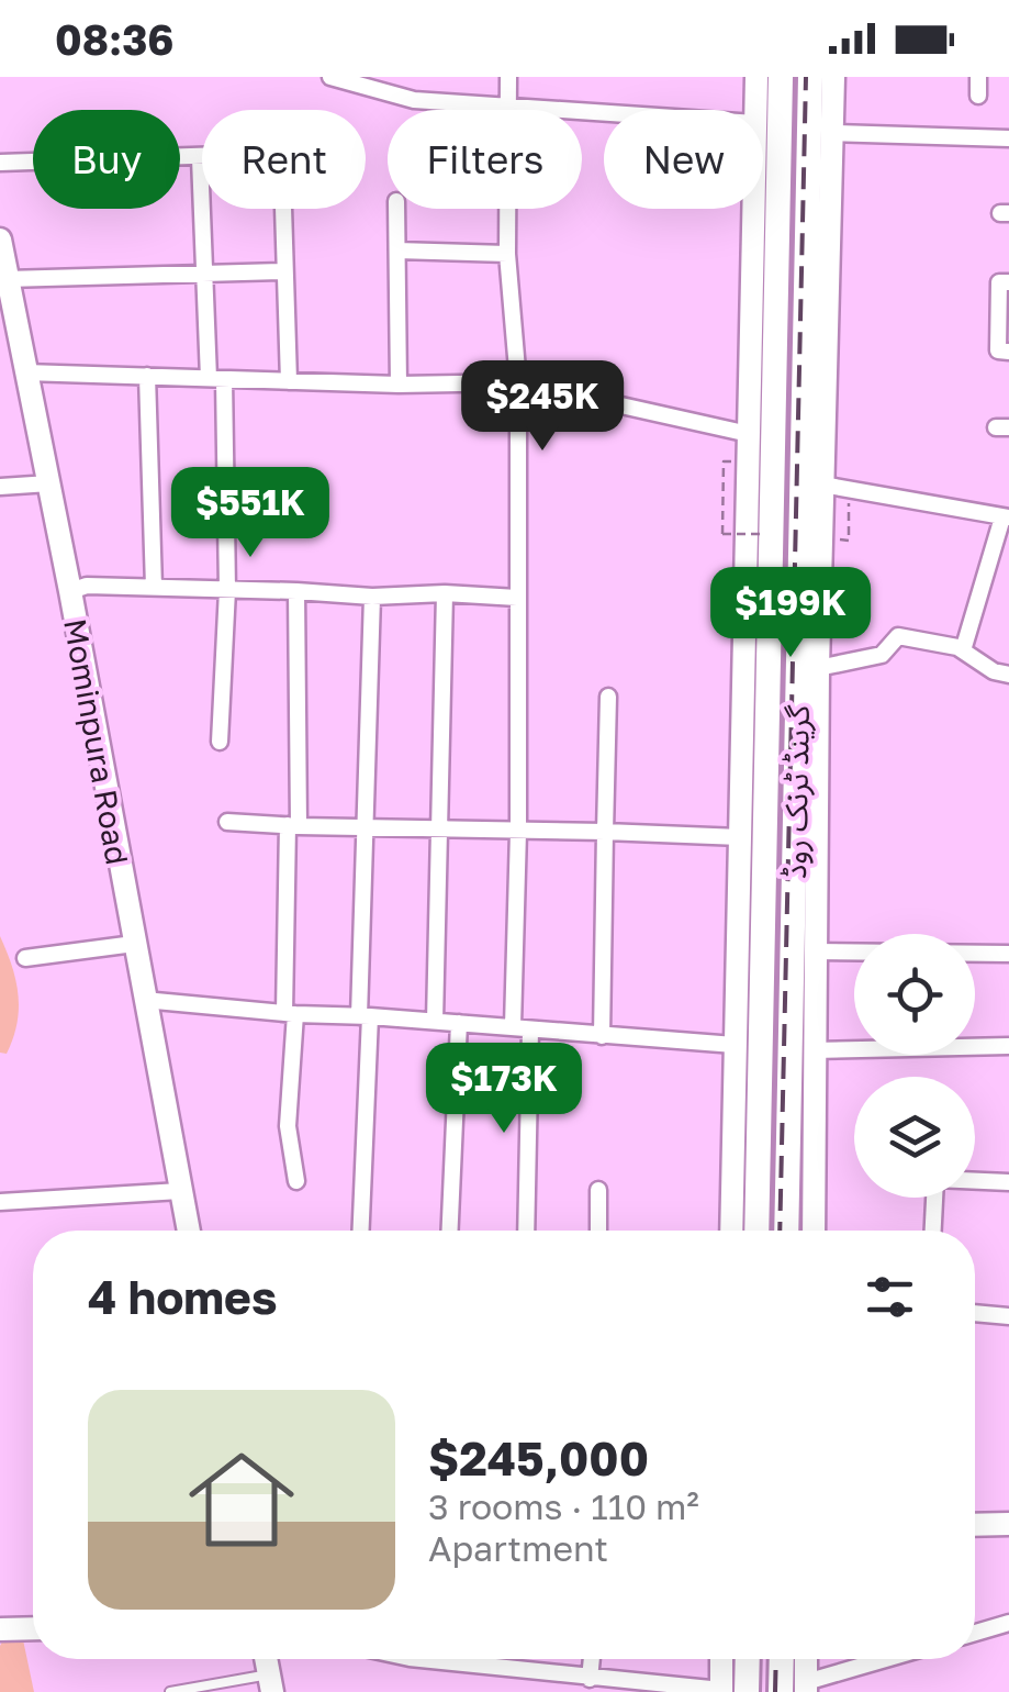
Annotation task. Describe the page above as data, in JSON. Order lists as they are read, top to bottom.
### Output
{
  "streets": {
    "main road": ["گرینڈ ٹرنک روڈ"],
    "street": ["Mominpura Road"]
  },
  "page": {
    "status": "08:36",
    "chip": [
      "Buy",
      "Rent",
      "Filters",
      "New"
    ],
    "price": [
      "$245K",
      "$551K",
      "$199K",
      "$173K"
    ],
    "heading": "4 homes",
    "list": [
      {
        "name": "$245,000",
        "note": "3 rooms · 110 m² · Apartment"
      }
    ]
  }
}
